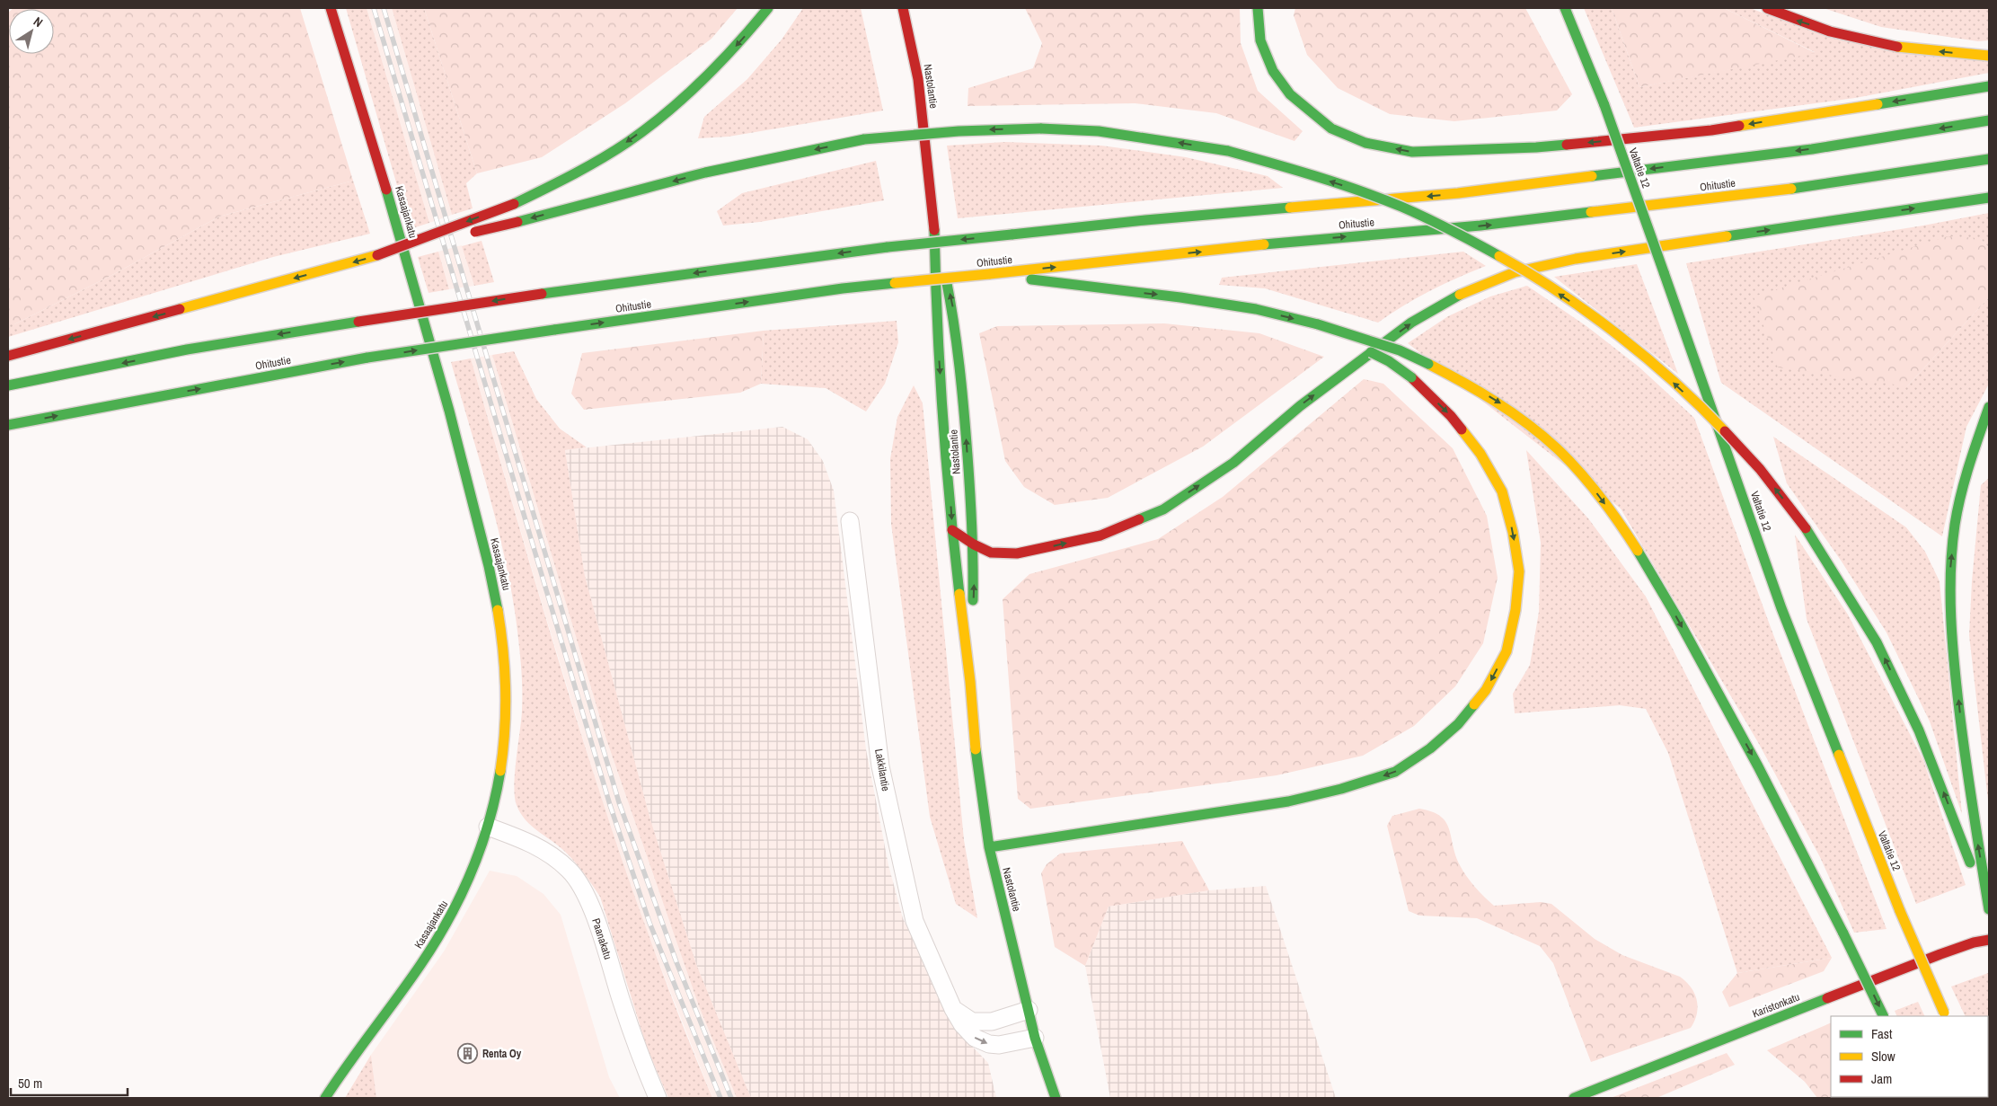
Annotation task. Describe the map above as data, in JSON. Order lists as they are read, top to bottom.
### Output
{
  "streets": {
    "main road": [
      "Nastolantie",
      "Valtatie 12",
      "Ohitustie",
      "Kasaajankatu",
      "Karistonkatu"
    ],
    "street": ["Lakkilantie", "Paanakatu"]
  },
  "crossings": [
    ["Nastolantie", "Lakkilantie"],
    ["Kasaajankatu", "Paanakatu"]
  ],
  "places": {
    "building": ["Renta Oy"]
  },
  "legend": ["Fast", "Slow", "Jam"],
  "scale_bar": "50 m",
  "north": "top right"
}
